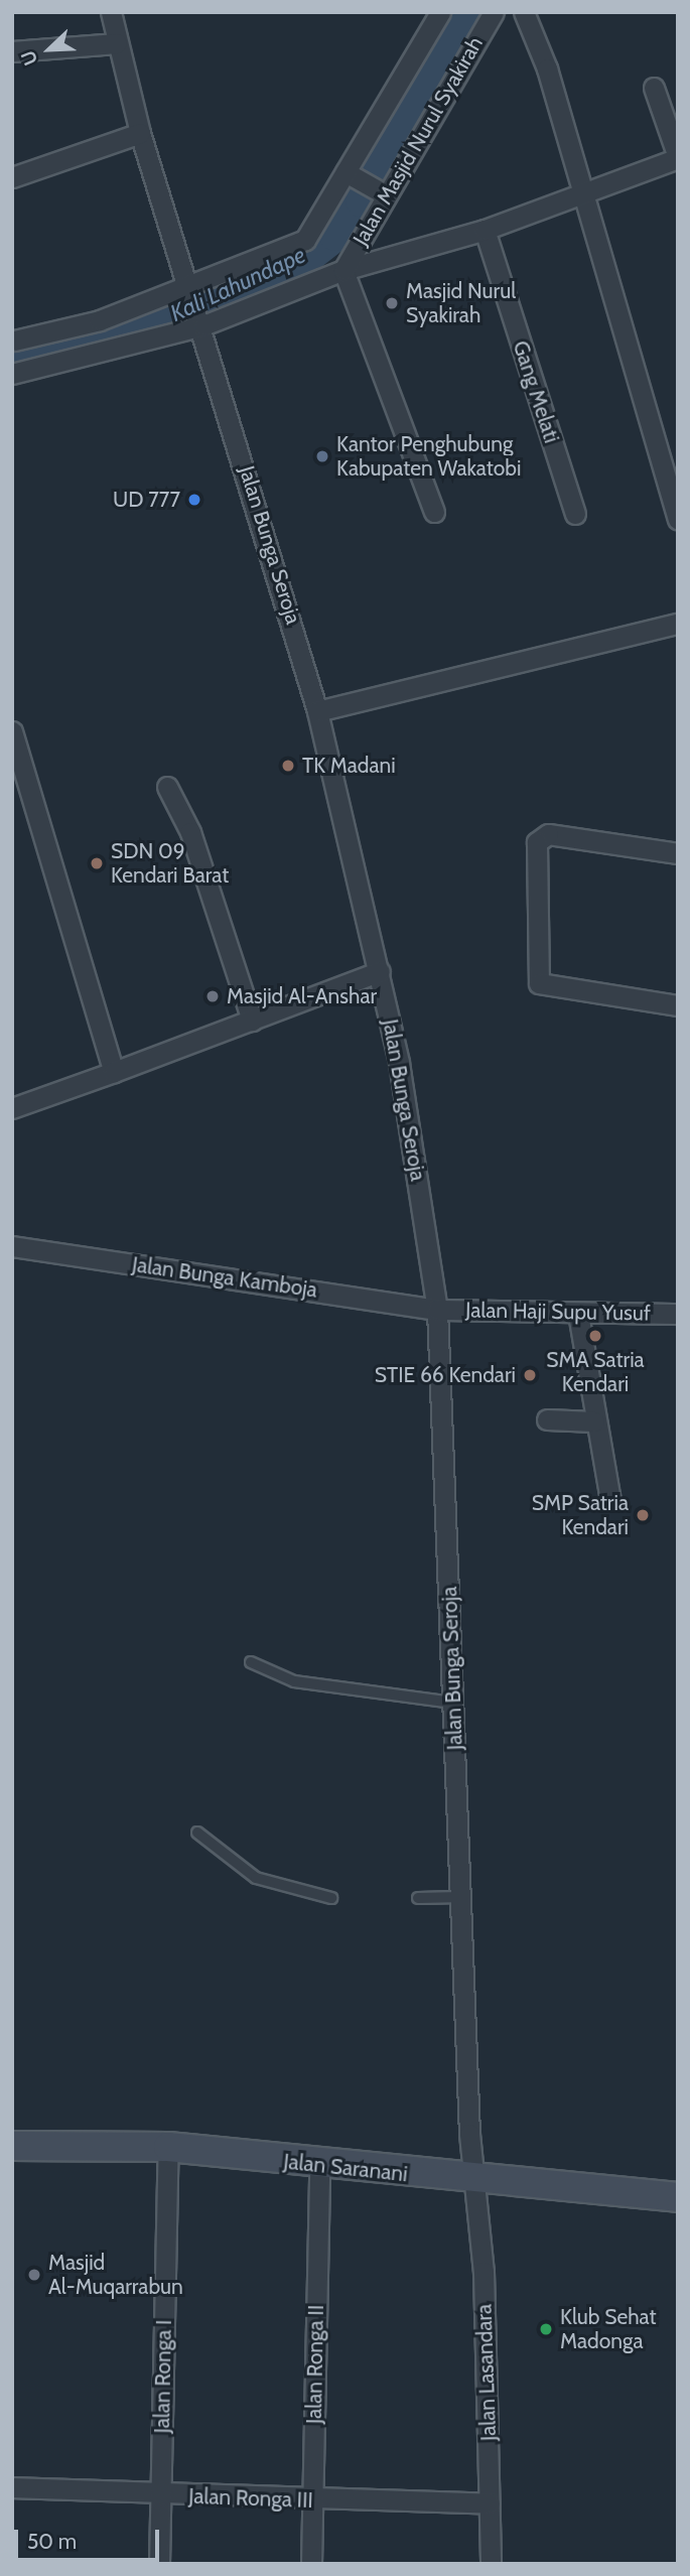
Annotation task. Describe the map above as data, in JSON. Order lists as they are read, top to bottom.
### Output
{
  "streets": {
    "street": [
      "Jalan Masjid Nurul Syakirah",
      "Gang Melati",
      "Jalan Bunga Seroja",
      "Jalan Bunga Kamboja",
      "Jalan Haji Supu Yusuf",
      "Jalan Saranani",
      "Jalan Ronga II",
      "Jalan Lasandara",
      "Jalan Ronga I",
      "Jalan Ronga III"
    ]
  },
  "crossings": [
    ["Jalan Bunga Seroja", "Jalan Bunga Kamboja"],
    ["Jalan Bunga Seroja", "Jalan Haji Supu Yusuf"],
    ["Jalan Bunga Seroja", "Jalan Saranani"],
    ["Jalan Bunga Seroja", "Jalan Lasandara"],
    ["Jalan Bunga Kamboja", "Jalan Haji Supu Yusuf"],
    ["Jalan Saranani", "Jalan Ronga II"],
    ["Jalan Saranani", "Jalan Lasandara"],
    ["Jalan Saranani", "Jalan Ronga I"],
    ["Jalan Ronga II", "Jalan Ronga III"],
    ["Jalan Lasandara", "Jalan Ronga III"],
    ["Jalan Ronga I", "Jalan Ronga III"]
  ],
  "water": ["Kali Lahundape"],
  "places": [
    "Masjid Nurul Syakirah",
    "Kantor Penghubung Kabupaten Wakatobi",
    "UD 777",
    "TK Madani",
    "SDN 09 Kendari Barat",
    "Masjid Al-Anshar",
    "SMA Satria Kendari",
    "STIE 66 Kendari",
    "SMP Satria Kendari",
    "Masjid Al-Muqarrabun",
    "Klub Sehat Madonga"
  ],
  "scale_bar": "50 m",
  "north": "bottom left"
}
